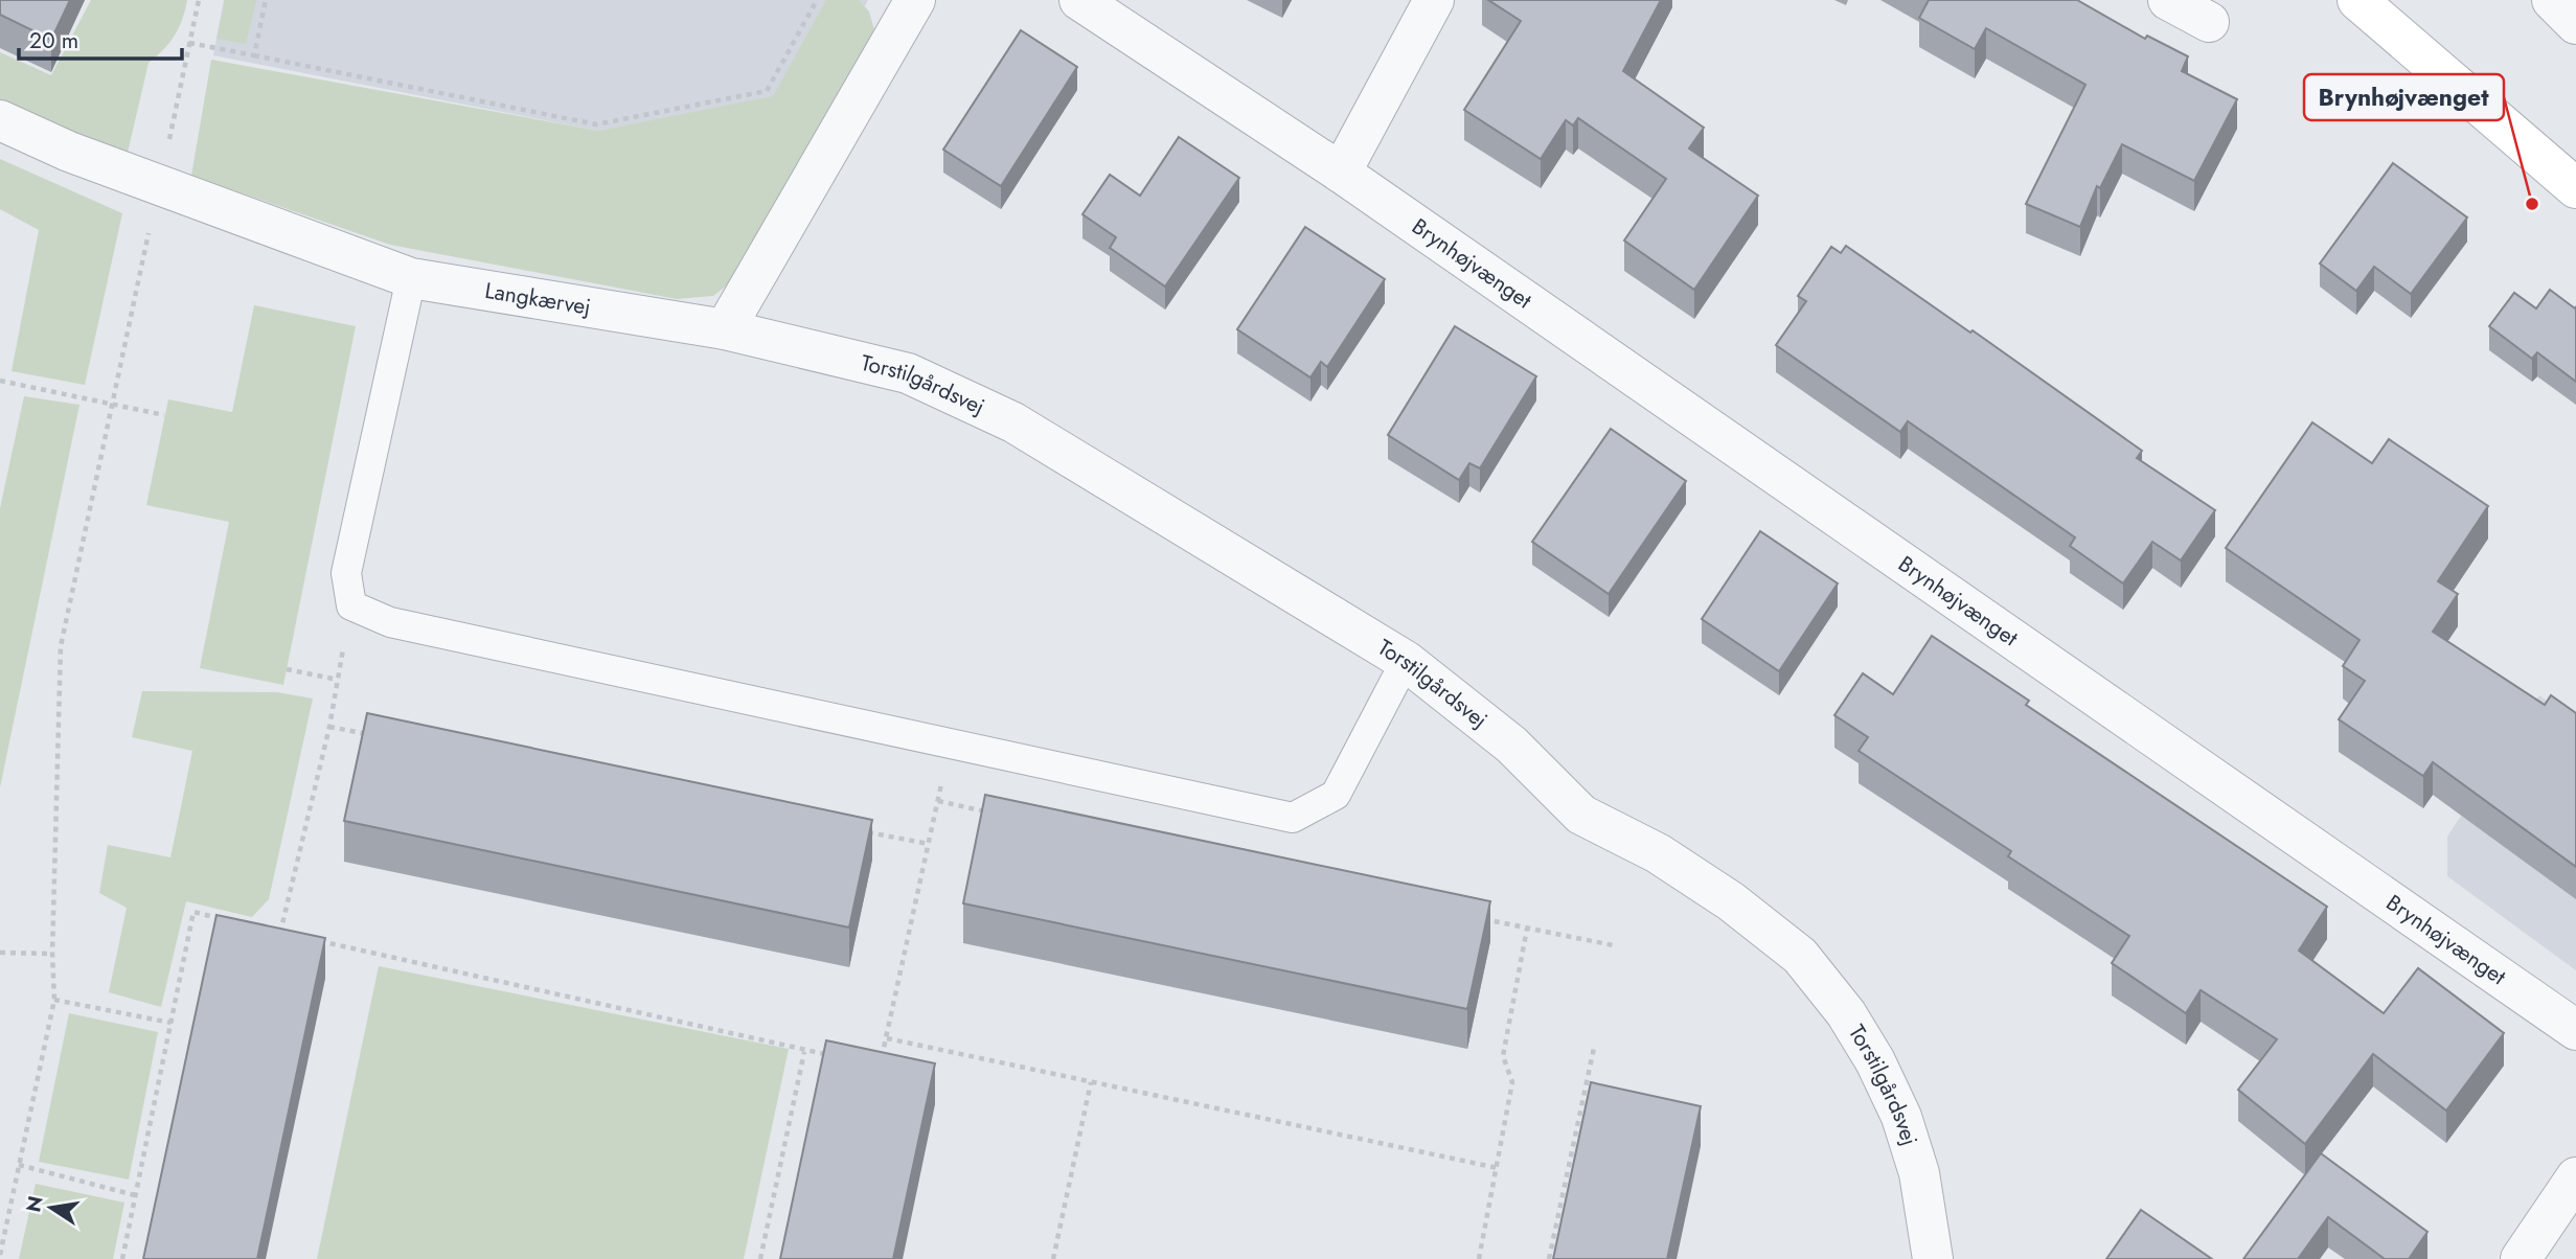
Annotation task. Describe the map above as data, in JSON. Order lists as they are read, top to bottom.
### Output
{
  "streets": {
    "street": ["Brynhøjvænget", "Langkærvej", "Torstilgårdsvej"]
  },
  "crossings": [
    ["Langkærvej", "Torstilgårdsvej"]
  ],
  "places": ["Brynhøjvænget"],
  "scale_bar": "20 m",
  "north": "left"
}
